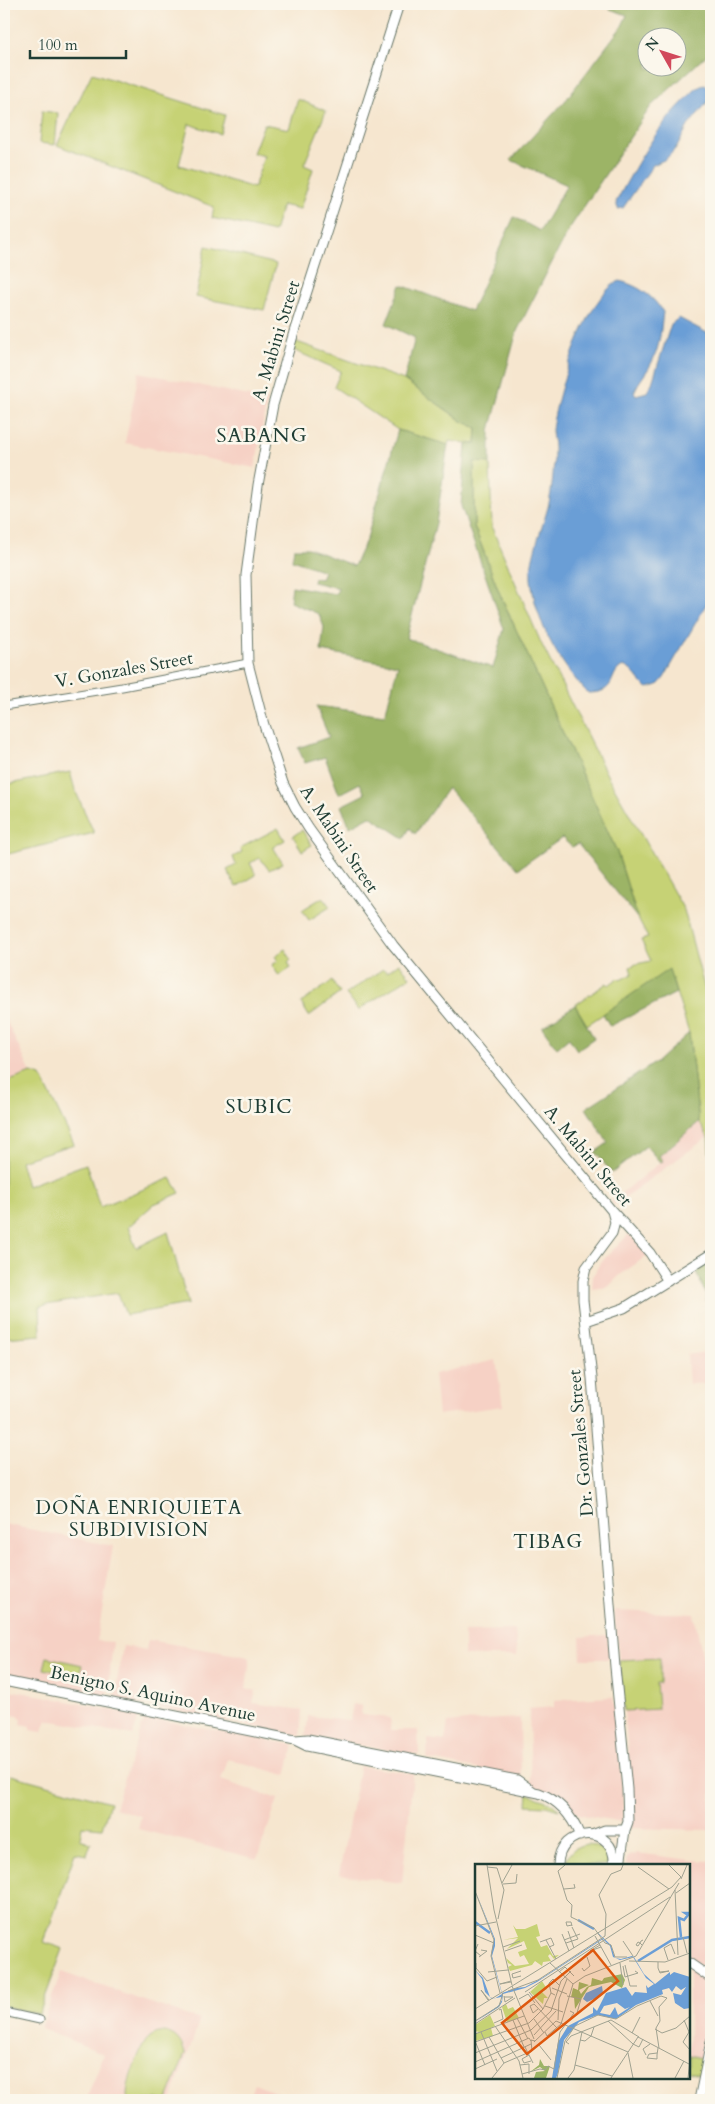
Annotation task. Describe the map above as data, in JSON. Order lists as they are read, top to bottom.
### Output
{
  "streets": {
    "main road": ["A. Mabini Street", "Dr. Gonzales Street", "Benigno S. Aquino Avenue"],
    "street": ["V. Gonzales Street"]
  },
  "crossings": [
    ["A. Mabini Street", "V. Gonzales Street"],
    ["A. Mabini Street", "Dr. Gonzales Street"]
  ],
  "districts": [
    "SABANG",
    "SUBIC",
    "DOÑA ENRIQUIETA SUBDIVISION",
    "TIBAG"
  ],
  "scale_bar": "100 m",
  "north": "top left"
}
